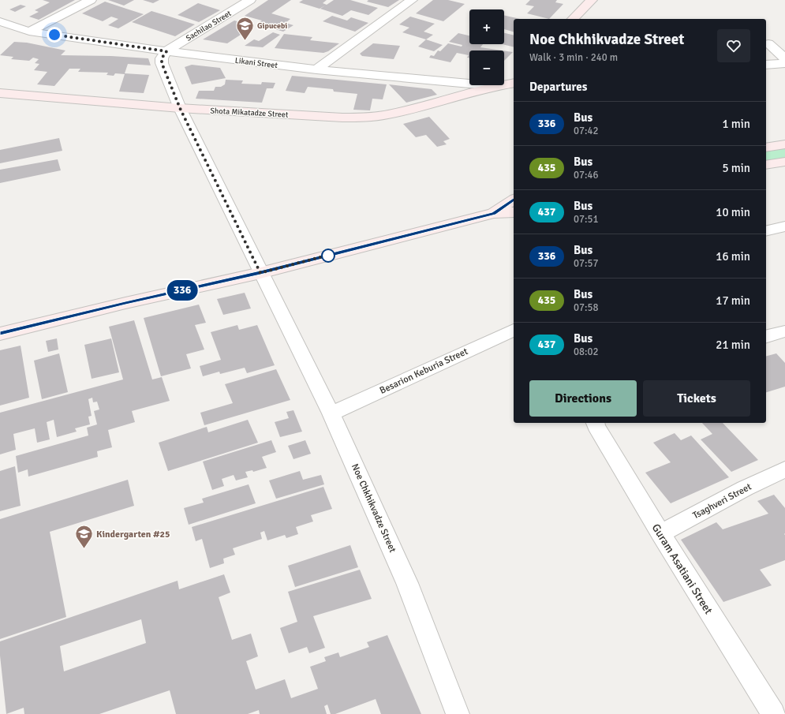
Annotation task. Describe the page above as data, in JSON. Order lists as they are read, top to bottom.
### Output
{
  "streets": {
    "street": [
      "Sachilao Street",
      "Likani Street",
      "Shota Mikatadze Street",
      "Besarion Keburia Street",
      "Tsaghveri Street",
      "Noe Chkhikvadze Street",
      "Guram Asatiani Street"
    ]
  },
  "crossings": [
    ["Sachilao Street", "Likani Street"],
    ["Sachilao Street", "Noe Chkhikvadze Street"],
    ["Likani Street", "Shota Mikatadze Street"],
    ["Likani Street", "Noe Chkhikvadze Street"],
    ["Shota Mikatadze Street", "Noe Chkhikvadze Street"],
    ["Besarion Keburia Street", "Noe Chkhikvadze Street"],
    ["Tsaghveri Street", "Guram Asatiani Street"]
  ],
  "places": {
    "school or university": ["Gipucebi", "Kindergarten #25"]
  },
  "lines": ["bus line 336"],
  "page": {
    "on_map": "336",
    "map_buttons": ["+", "−"],
    "heading": [
      ["Noe Chkhikvadze Street", "Walk · 3 min · 240 m"],
      "Departures"
    ],
    "list": [
      {
        "mark": "336",
        "name": "Bus",
        "note": "07:42",
        "value": "1 min"
      },
      {
        "mark": "435",
        "name": "Bus",
        "note": "07:46",
        "value": "5 min"
      },
      {
        "mark": "437",
        "name": "Bus",
        "note": "07:51",
        "value": "10 min"
      },
      {
        "mark": "336",
        "name": "Bus",
        "note": "07:57",
        "value": "16 min"
      },
      {
        "mark": "435",
        "name": "Bus",
        "note": "07:58",
        "value": "17 min"
      },
      {
        "mark": "437",
        "name": "Bus",
        "note": "08:02",
        "value": "21 min"
      }
    ],
    "buttons": ["Directions", "Tickets"]
  }
}
